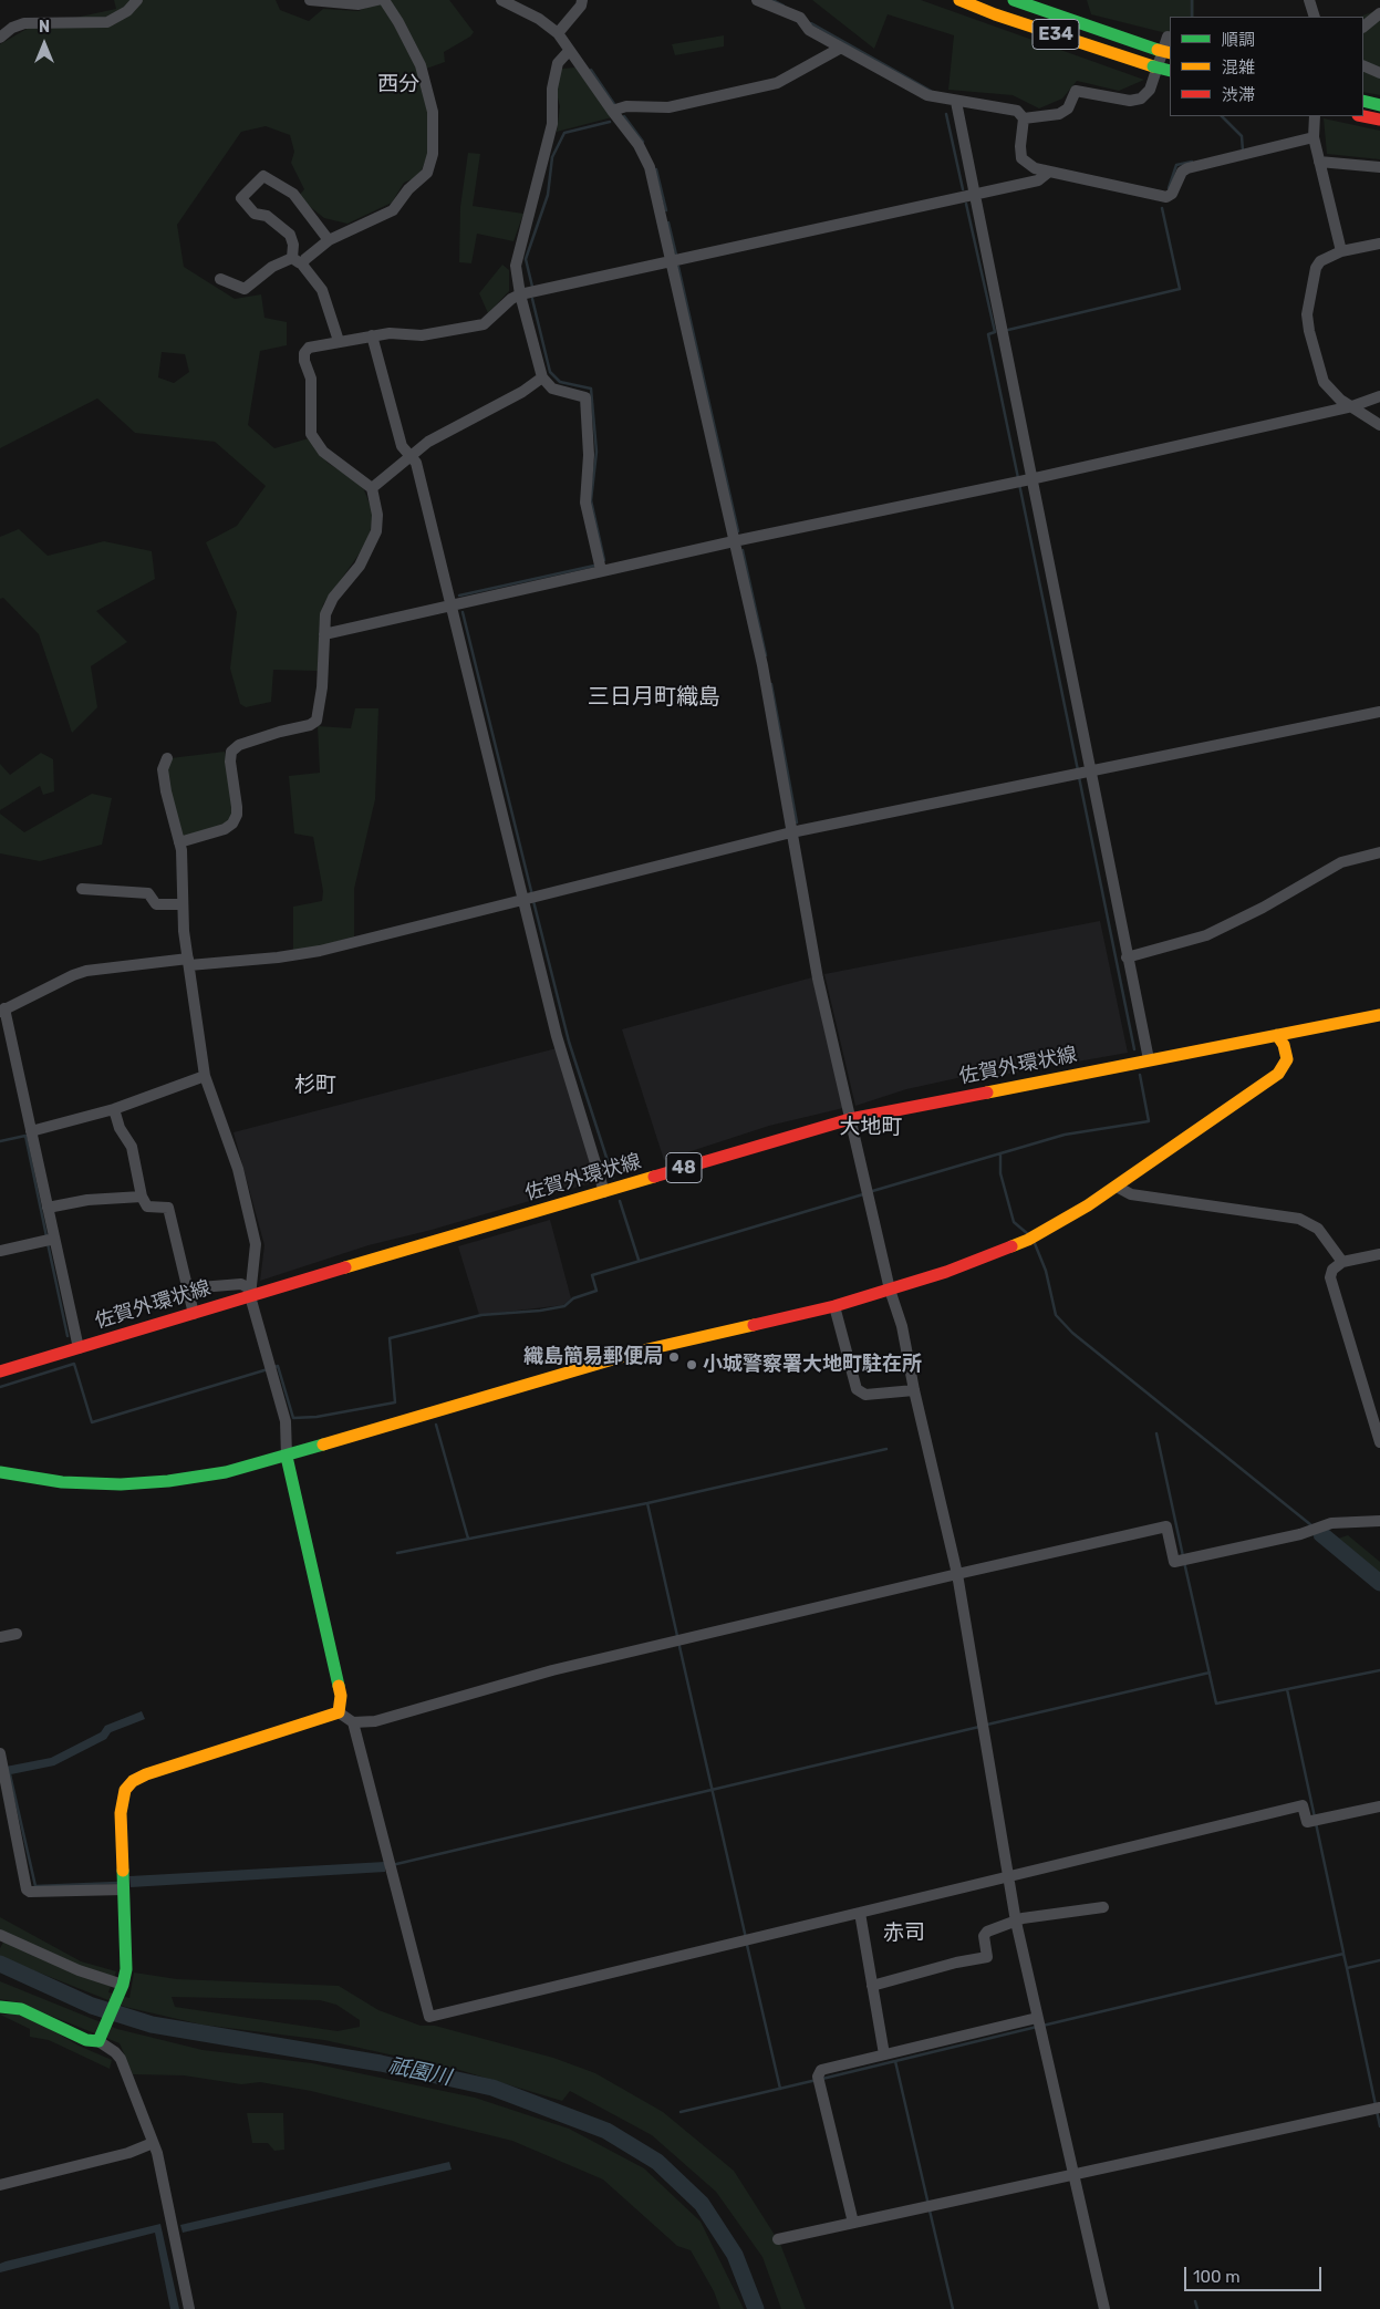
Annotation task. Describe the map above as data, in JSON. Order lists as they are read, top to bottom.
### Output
{
  "streets": {
    "main road": ["E34", "佐賀外環状線", "48"]
  },
  "districts": [
    "西分",
    "三日月町織島",
    "杉町",
    "大地町",
    "赤司"
  ],
  "water": ["祇園川"],
  "places": ["織島簡易郵便局", "小城警察署大地町駐在所"],
  "legend": ["順調", "混雑", "渋滞"],
  "scale_bar": "100 m",
  "north": "top"
}
